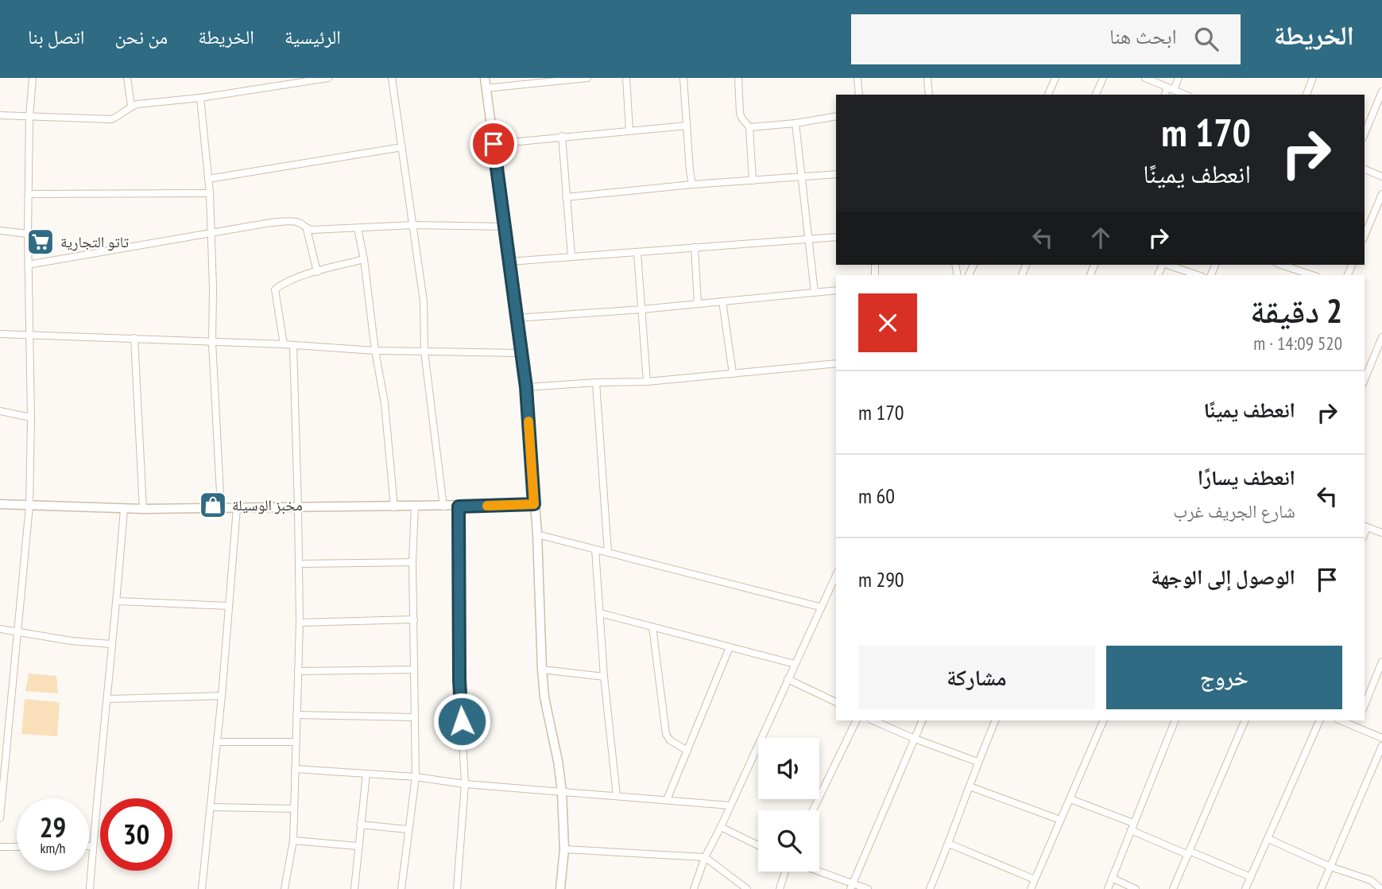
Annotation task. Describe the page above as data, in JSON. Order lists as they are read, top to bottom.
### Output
{
  "places": {
    "supermarket": ["تاتو التجارية"],
    "shop": ["مخبز الوسيلة"]
  },
  "page": {
    "header": "الخريطة",
    "search": "ابحث هنا",
    "nav": [
      "الرئيسية",
      "الخريطة",
      "من نحن",
      "اتصل بنا"
    ],
    "turn": ["170 m", "انعطف يمينًا"],
    "heading": ["2 دقيقة", "520 m · 14:09"],
    "list": [
      {
        "name": "انعطف يمينًا",
        "value": "170 m"
      },
      {
        "name": "انعطف يسارًا",
        "note": "شارع الجريف غرب",
        "value": "60 m"
      },
      {
        "name": "الوصول إلى الوجهة",
        "value": "290 m"
      }
    ],
    "buttons": ["خروج", "مشاركة"],
    "speed": "29 km/h",
    "limit": "30"
  }
}
